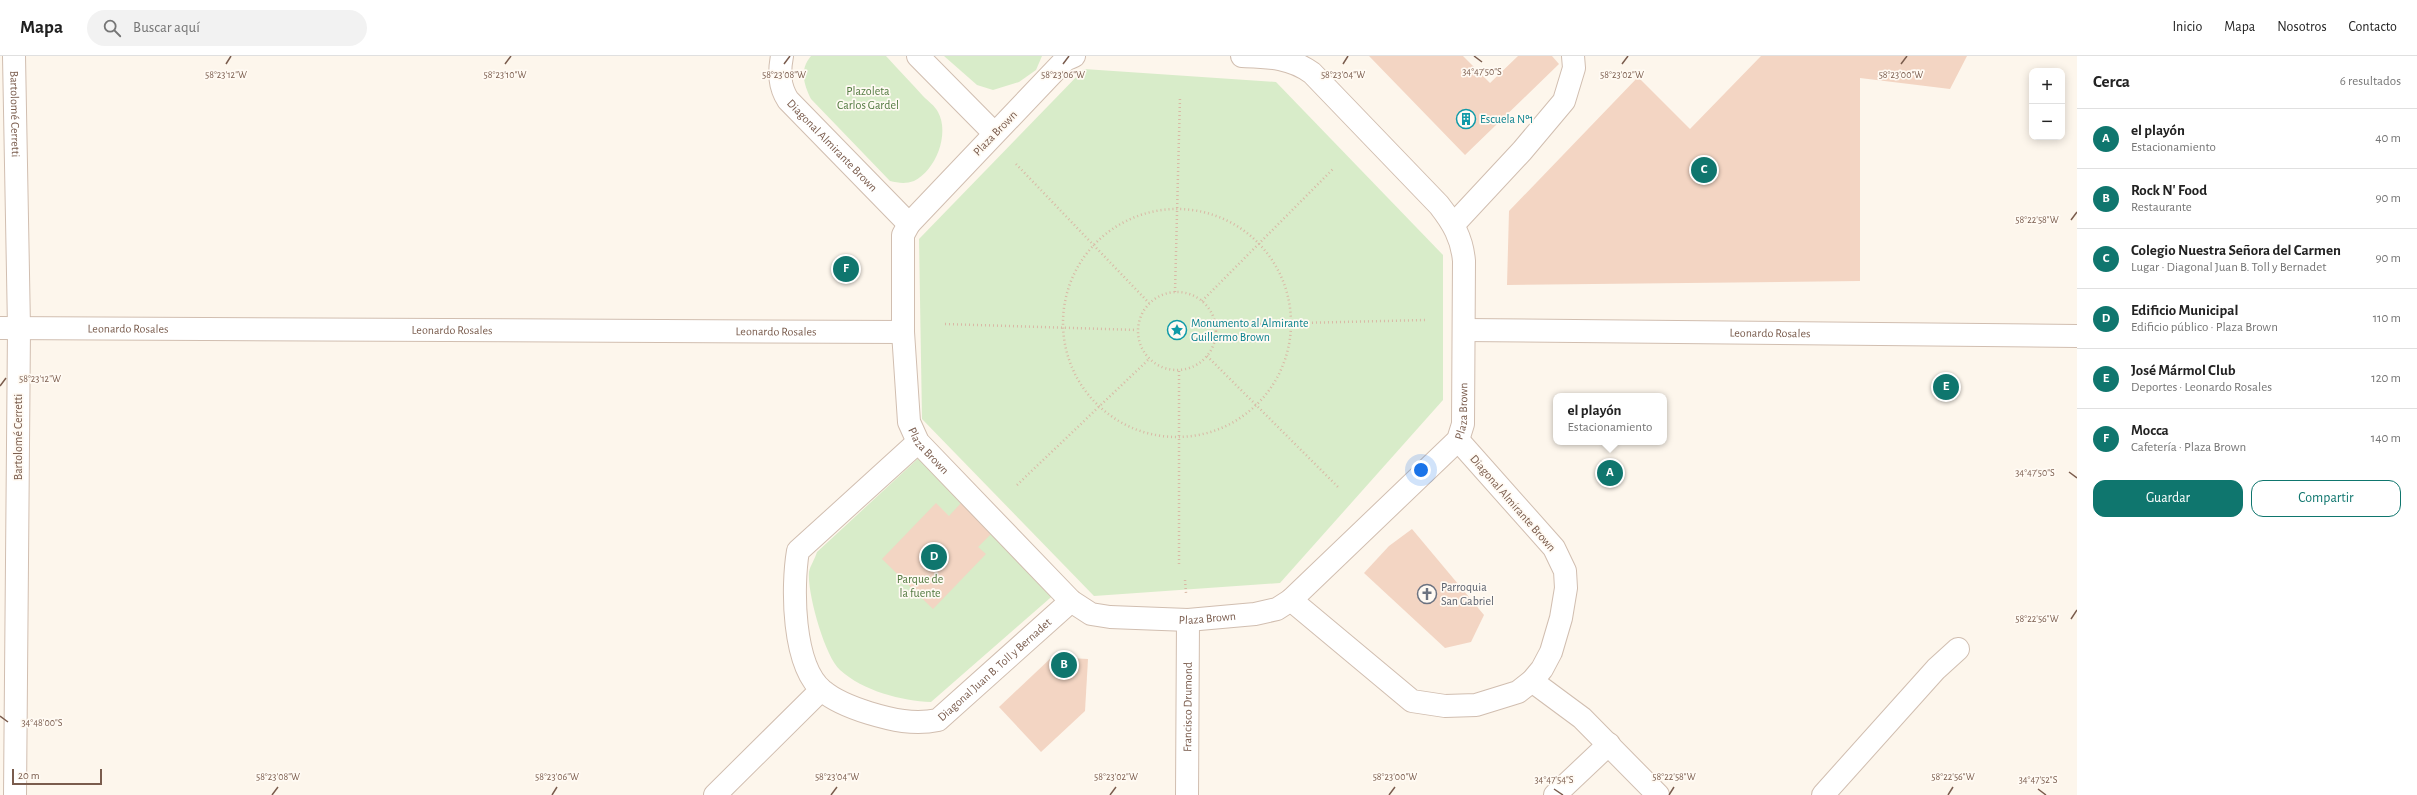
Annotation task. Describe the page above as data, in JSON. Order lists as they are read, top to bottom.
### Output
{
  "streets": {
    "street": [
      "Bartolomé Cerretti",
      "Plaza Brown",
      "Diagonal Almirante Brown",
      "Leonardo Rosales",
      "Diagonal Juan B. Toll y Bernadet",
      "Francisco Drumond"
    ]
  },
  "crossings": [
    ["Bartolomé Cerretti", "Leonardo Rosales"],
    ["Plaza Brown", "Diagonal Almirante Brown"],
    ["Plaza Brown", "Leonardo Rosales"],
    ["Plaza Brown", "Diagonal Juan B. Toll y Bernadet"],
    ["Plaza Brown", "Francisco Drumond"]
  ],
  "parks": ["Plazoleta Carlos Gardel", "Parque de la fuente"],
  "places": {
    "building": ["Escuela Nº1"],
    "place": ["Monumento al Almirante Guillermo Brown"],
    "church": ["Parroquia San Gabriel"]
  },
  "scale_bar": "20 m",
  "page": {
    "header": "Mapa",
    "search": "Buscar aquí",
    "nav": [
      "Inicio",
      "Mapa",
      "Nosotros",
      "Contacto"
    ],
    "heading": ["Cerca", "6 resultados"],
    "map_buttons": ["+", "−"],
    "list": [
      {
        "mark": "A",
        "name": "el playón",
        "note": "Estacionamiento",
        "value": "40 m"
      },
      {
        "mark": "B",
        "name": "Rock N' Food",
        "note": "Restaurante",
        "value": "90 m"
      },
      {
        "mark": "C",
        "name": "Colegio Nuestra Señora del Carmen",
        "note": "Lugar · Diagonal Juan B. Toll y Bernadet",
        "value": "90 m"
      },
      {
        "mark": "D",
        "name": "Edificio Municipal",
        "note": "Edificio público · Plaza Brown",
        "value": "110 m"
      },
      {
        "mark": "E",
        "name": "José Mármol Club",
        "note": "Deportes · Leonardo Rosales",
        "value": "120 m"
      },
      {
        "mark": "F",
        "name": "Mocca",
        "note": "Cafetería · Plaza Brown",
        "value": "140 m"
      }
    ],
    "pins": [
      "C",
      "F",
      "E",
      "A",
      "D",
      "B"
    ],
    "popup": ["el playón", "Estacionamiento"],
    "buttons": ["Guardar", "Compartir"],
    "scale": "20 m"
  },
  "coordinates": [
    "34°47'50\"S",
    "58°23'12\"W",
    "58°23'10\"W",
    "58°23'08\"W",
    "58°23'06\"W",
    "58°23'04\"W",
    "58°23'02\"W",
    "58°23'00\"W",
    "58°22'58\"W",
    "58°22'56\"W",
    "34°48'00\"S",
    "34°47'54\"S",
    "34°47'52\"S"
  ]
}
